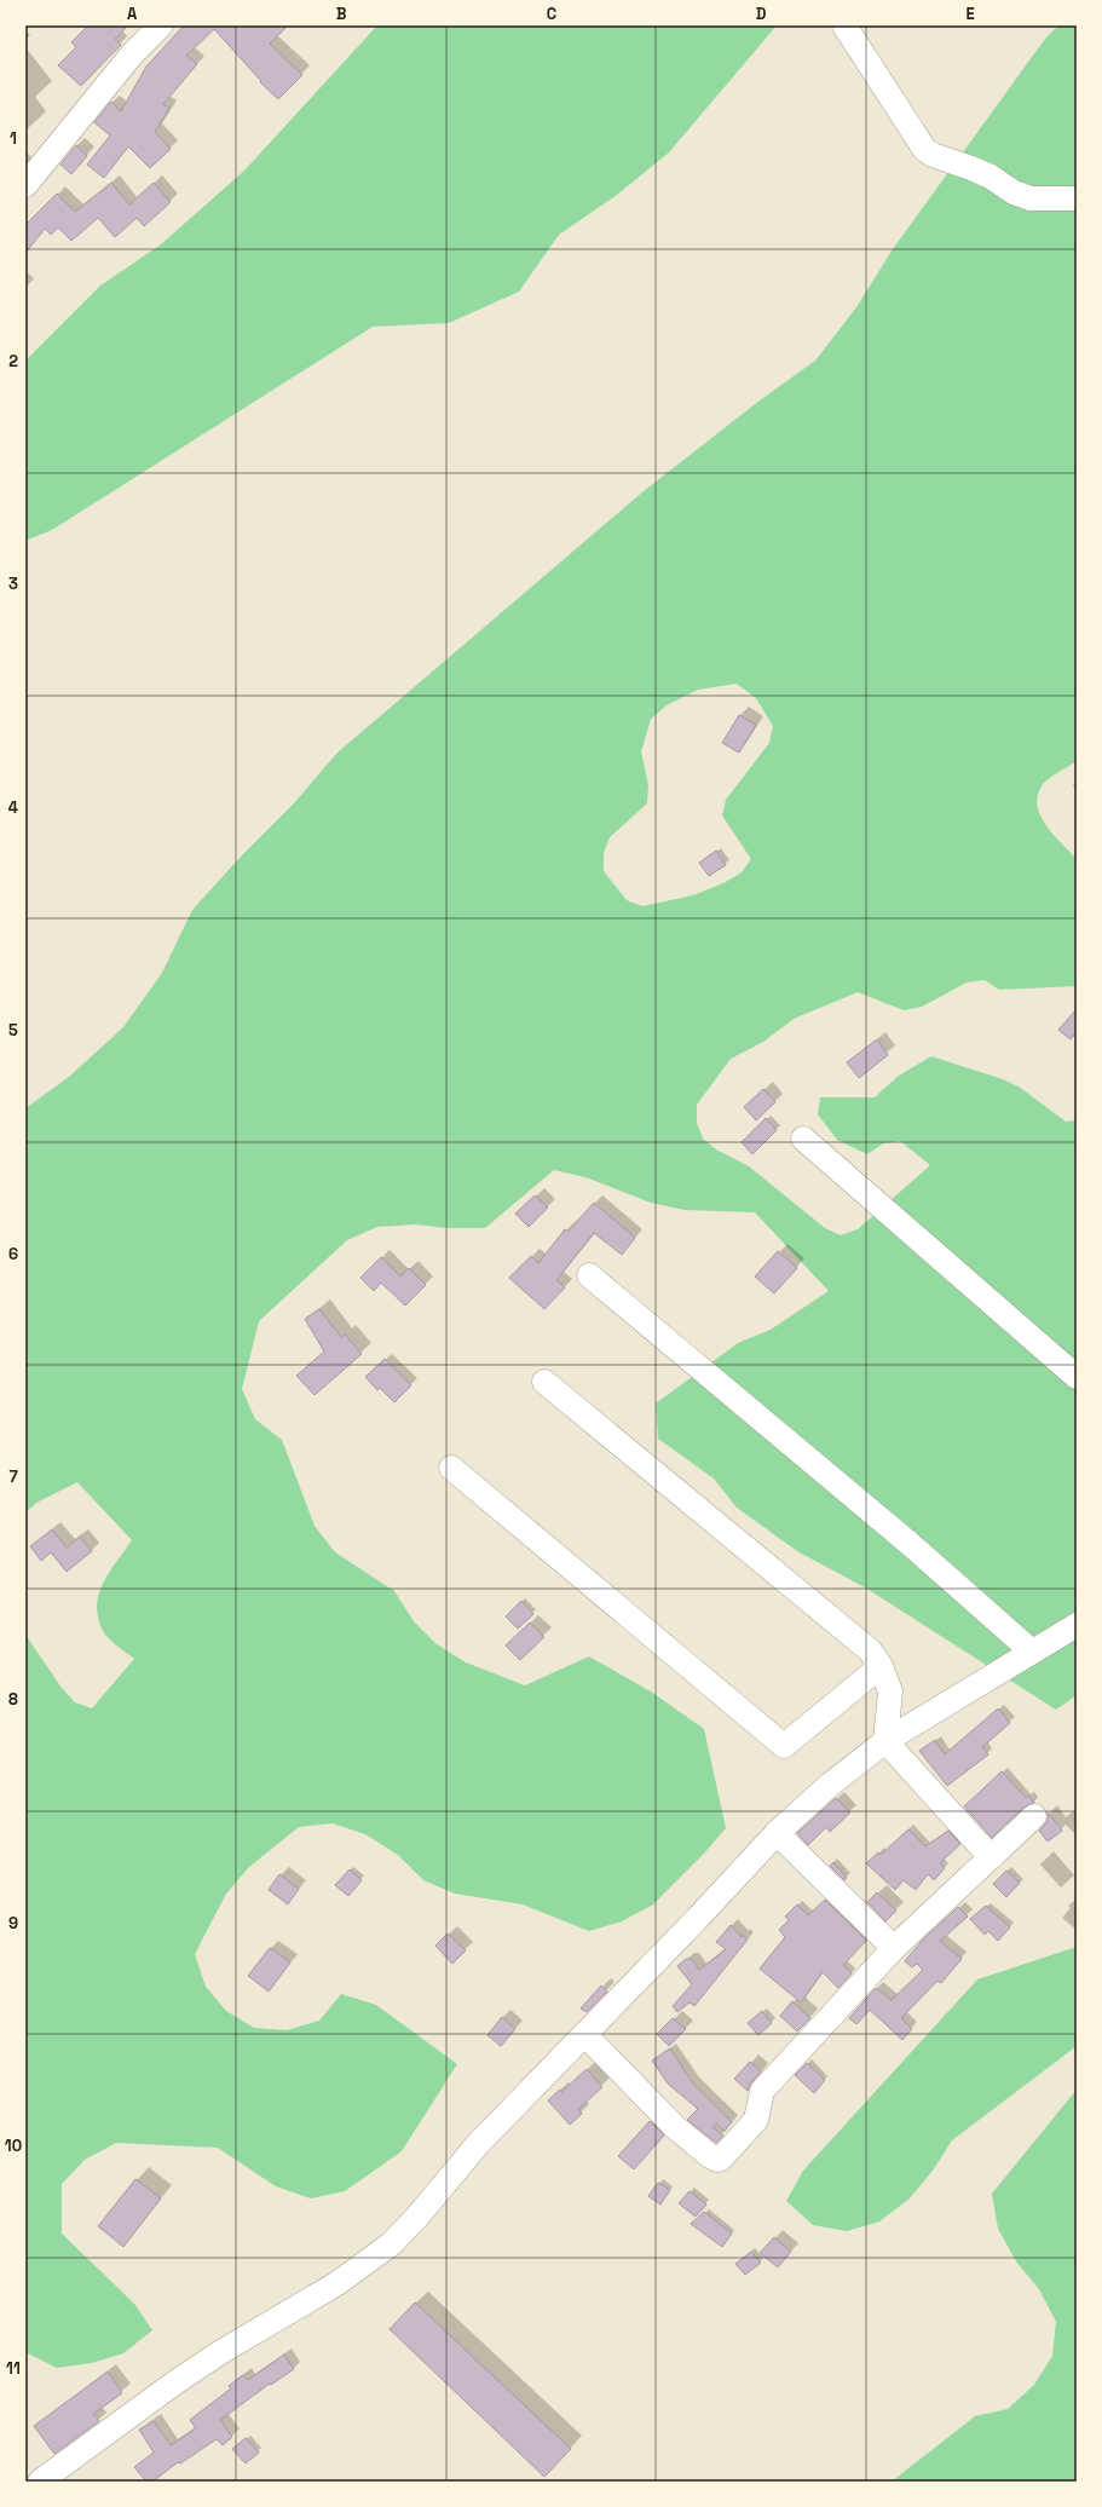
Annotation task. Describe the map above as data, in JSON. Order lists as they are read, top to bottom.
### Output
{
  "grid": {
    "columns": [
      "A",
      "B",
      "C",
      "D",
      "E"
    ],
    "rows": [
      "1",
      "2",
      "3",
      "4",
      "5",
      "6",
      "7",
      "8",
      "9",
      "10",
      "11"
    ]
  }
}
